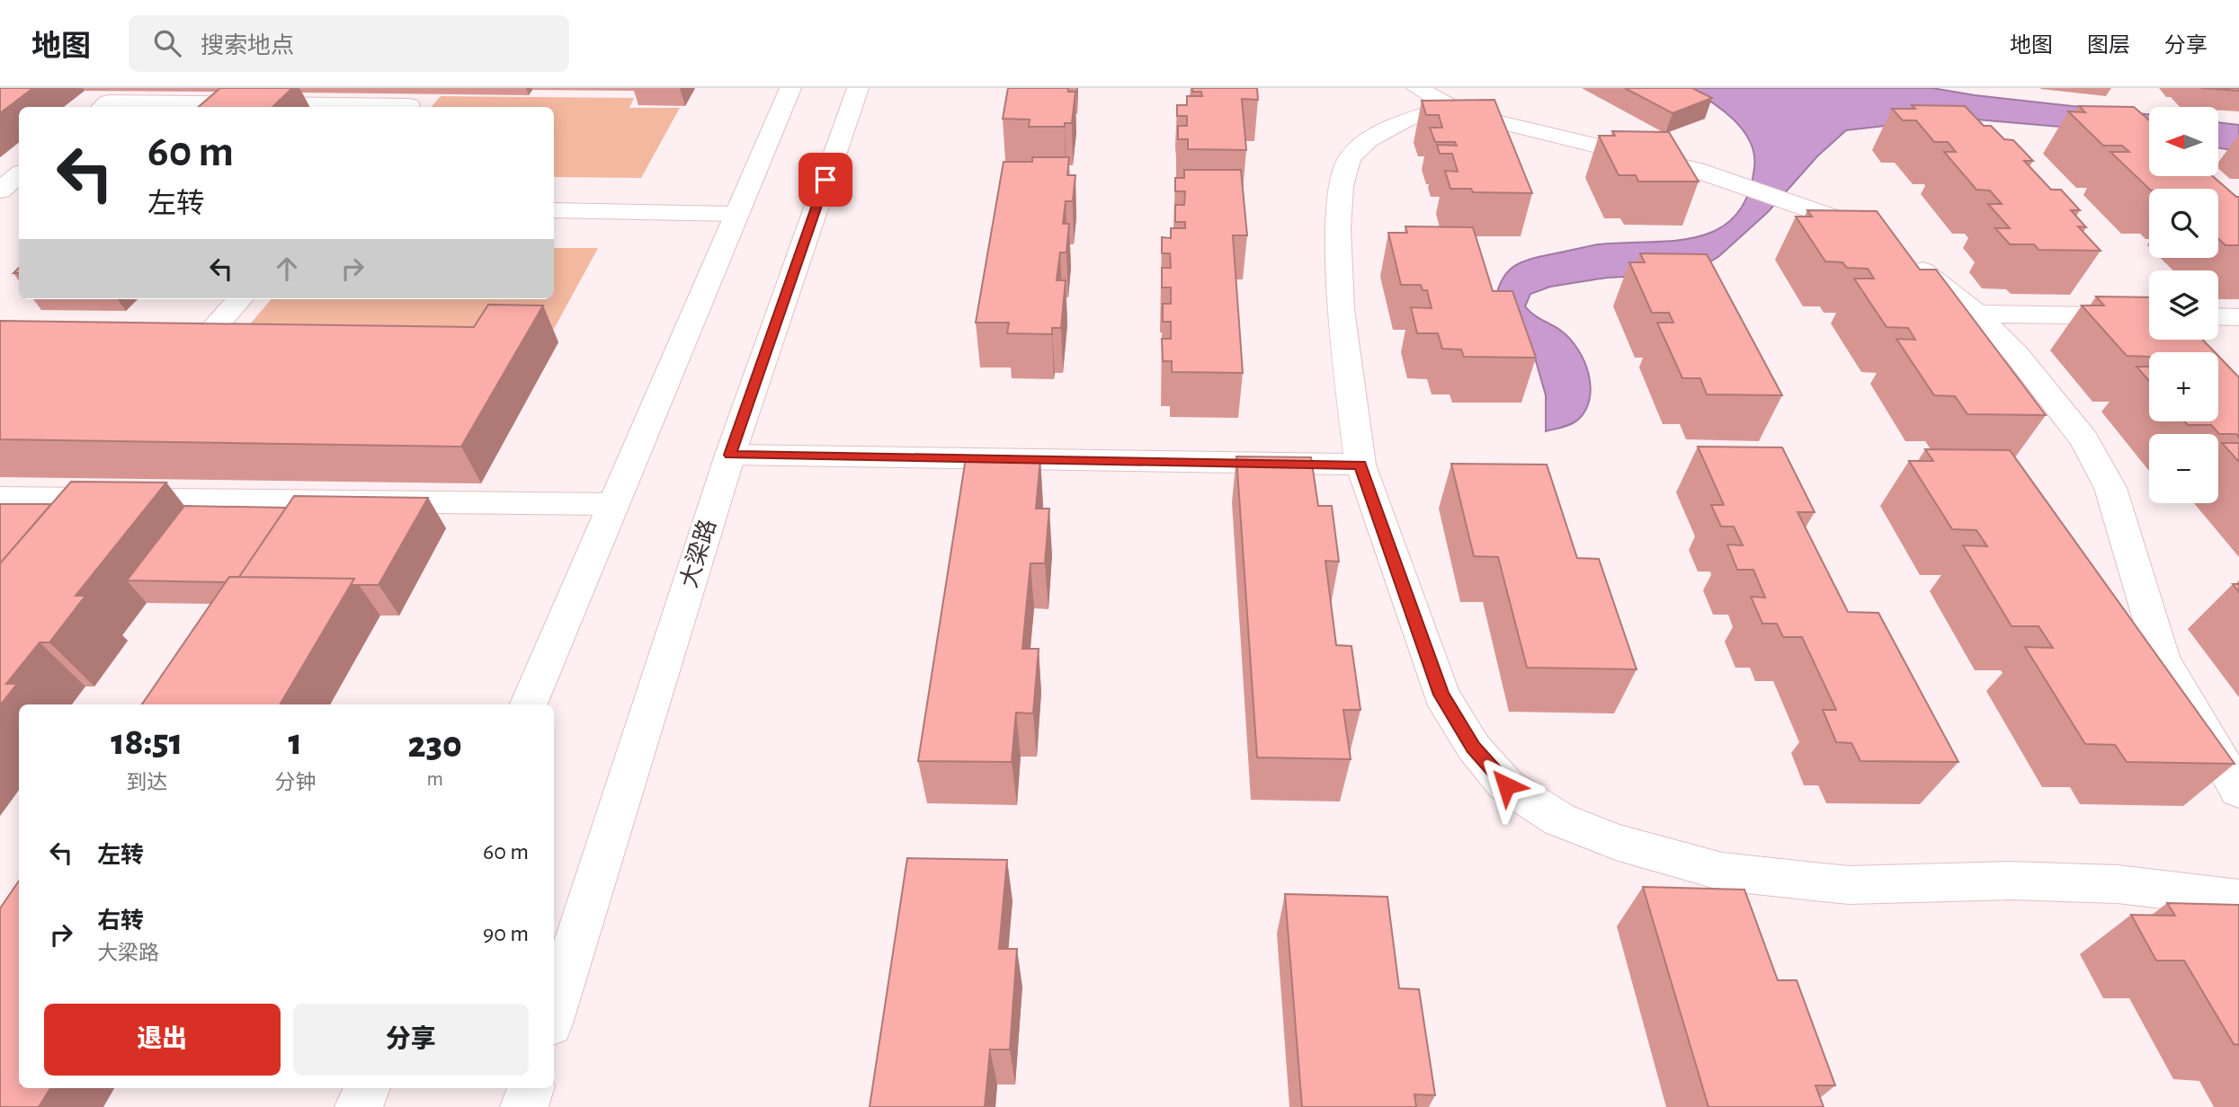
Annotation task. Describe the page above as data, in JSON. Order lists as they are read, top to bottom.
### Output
{
  "streets": {
    "main road": ["大梁路"]
  },
  "north": "left",
  "page": {
    "header": "地图",
    "search": "搜索地点",
    "nav": ["地图", "图层", "分享"],
    "map_buttons": ["+", "−"],
    "turn": ["60 m", "左转"],
    "eta": [
      "18:51",
      "到达",
      "1",
      "分钟",
      "230",
      "m"
    ],
    "list": [
      {
        "name": "左转",
        "value": "60 m"
      },
      {
        "name": "右转",
        "note": "大梁路",
        "value": "90 m"
      }
    ],
    "buttons": ["退出", "分享"]
  }
}
